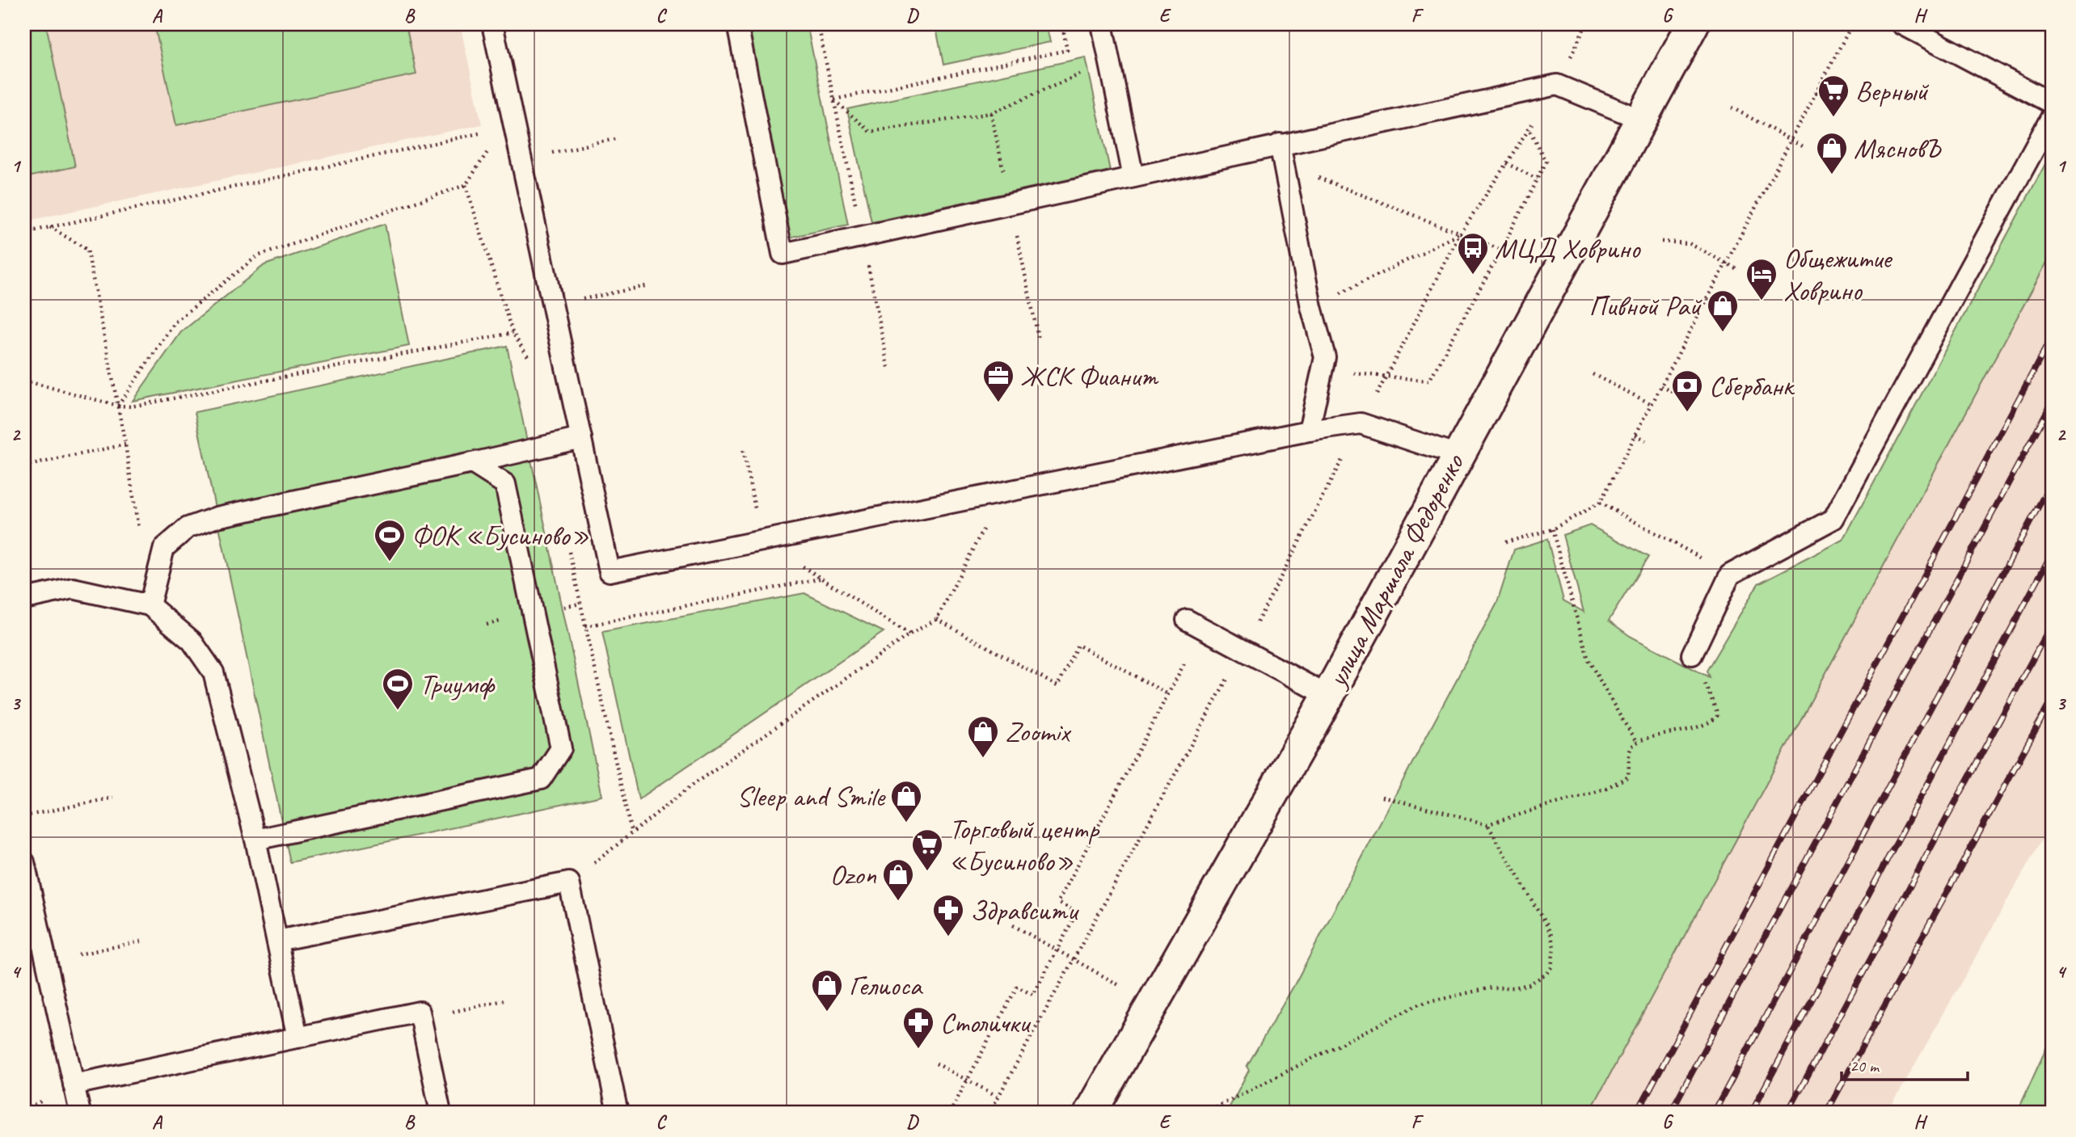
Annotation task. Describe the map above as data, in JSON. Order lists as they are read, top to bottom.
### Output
{
  "streets": {
    "street": ["улица Маршала Федоренко"]
  },
  "places": {
    "supermarket": ["Верный", "Торговый центр «Бусиново»"],
    "shop": [
      "МясновЪ",
      "Пивной Рай",
      "Zoomix",
      "Sleep and Smile",
      "Ozon",
      "Гелиоса"
    ],
    "bus stop": ["МЦД Ховрино"],
    "hotel": ["Общежитие Ховрино"],
    "office": ["ЖСК Фианит"],
    "bank": ["Сбербанк"],
    "sports": ["ФОК «Бусиново»", "Триумф"],
    "pharmacy": ["Здравсити", "Столички"]
  },
  "scale_bar": "20 m",
  "grid": {
    "columns": [
      "A",
      "B",
      "C",
      "D",
      "E",
      "F",
      "G",
      "H"
    ],
    "rows": [
      "1",
      "2",
      "3",
      "4"
    ]
  }
}
